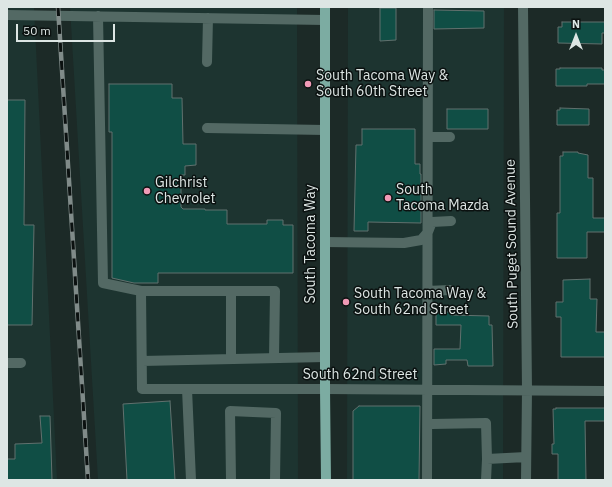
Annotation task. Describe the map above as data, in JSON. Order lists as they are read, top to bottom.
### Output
{
  "streets": {
    "main road": ["South Tacoma Way"],
    "street": ["South Puget Sound Avenue", "South 62nd Street"]
  },
  "crossings": [
    ["South Tacoma Way", "South 62nd Street"],
    ["South Puget Sound Avenue", "South 62nd Street"]
  ],
  "places": [
    "South Tacoma Way & South 60th Street",
    "Gilchrist Chevrolet",
    "South Tacoma Mazda",
    "South Tacoma Way & South 62nd Street"
  ],
  "scale_bar": "50 m",
  "north": "top"
}
